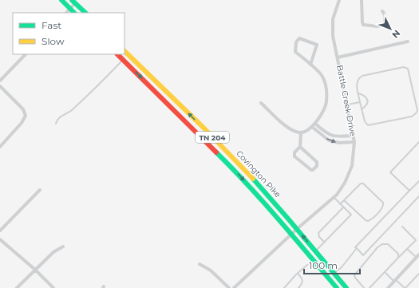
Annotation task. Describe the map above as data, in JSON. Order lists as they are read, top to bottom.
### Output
{
  "streets": {
    "main road": ["TN 204", "Covington Pike"],
    "street": ["Battle Creek Drive"]
  },
  "crossings": [
    ["Battle Creek Drive", "Covington Pike"]
  ],
  "legend": ["Fast", "Slow"],
  "scale_bar": "100 m",
  "north": "bottom right"
}
